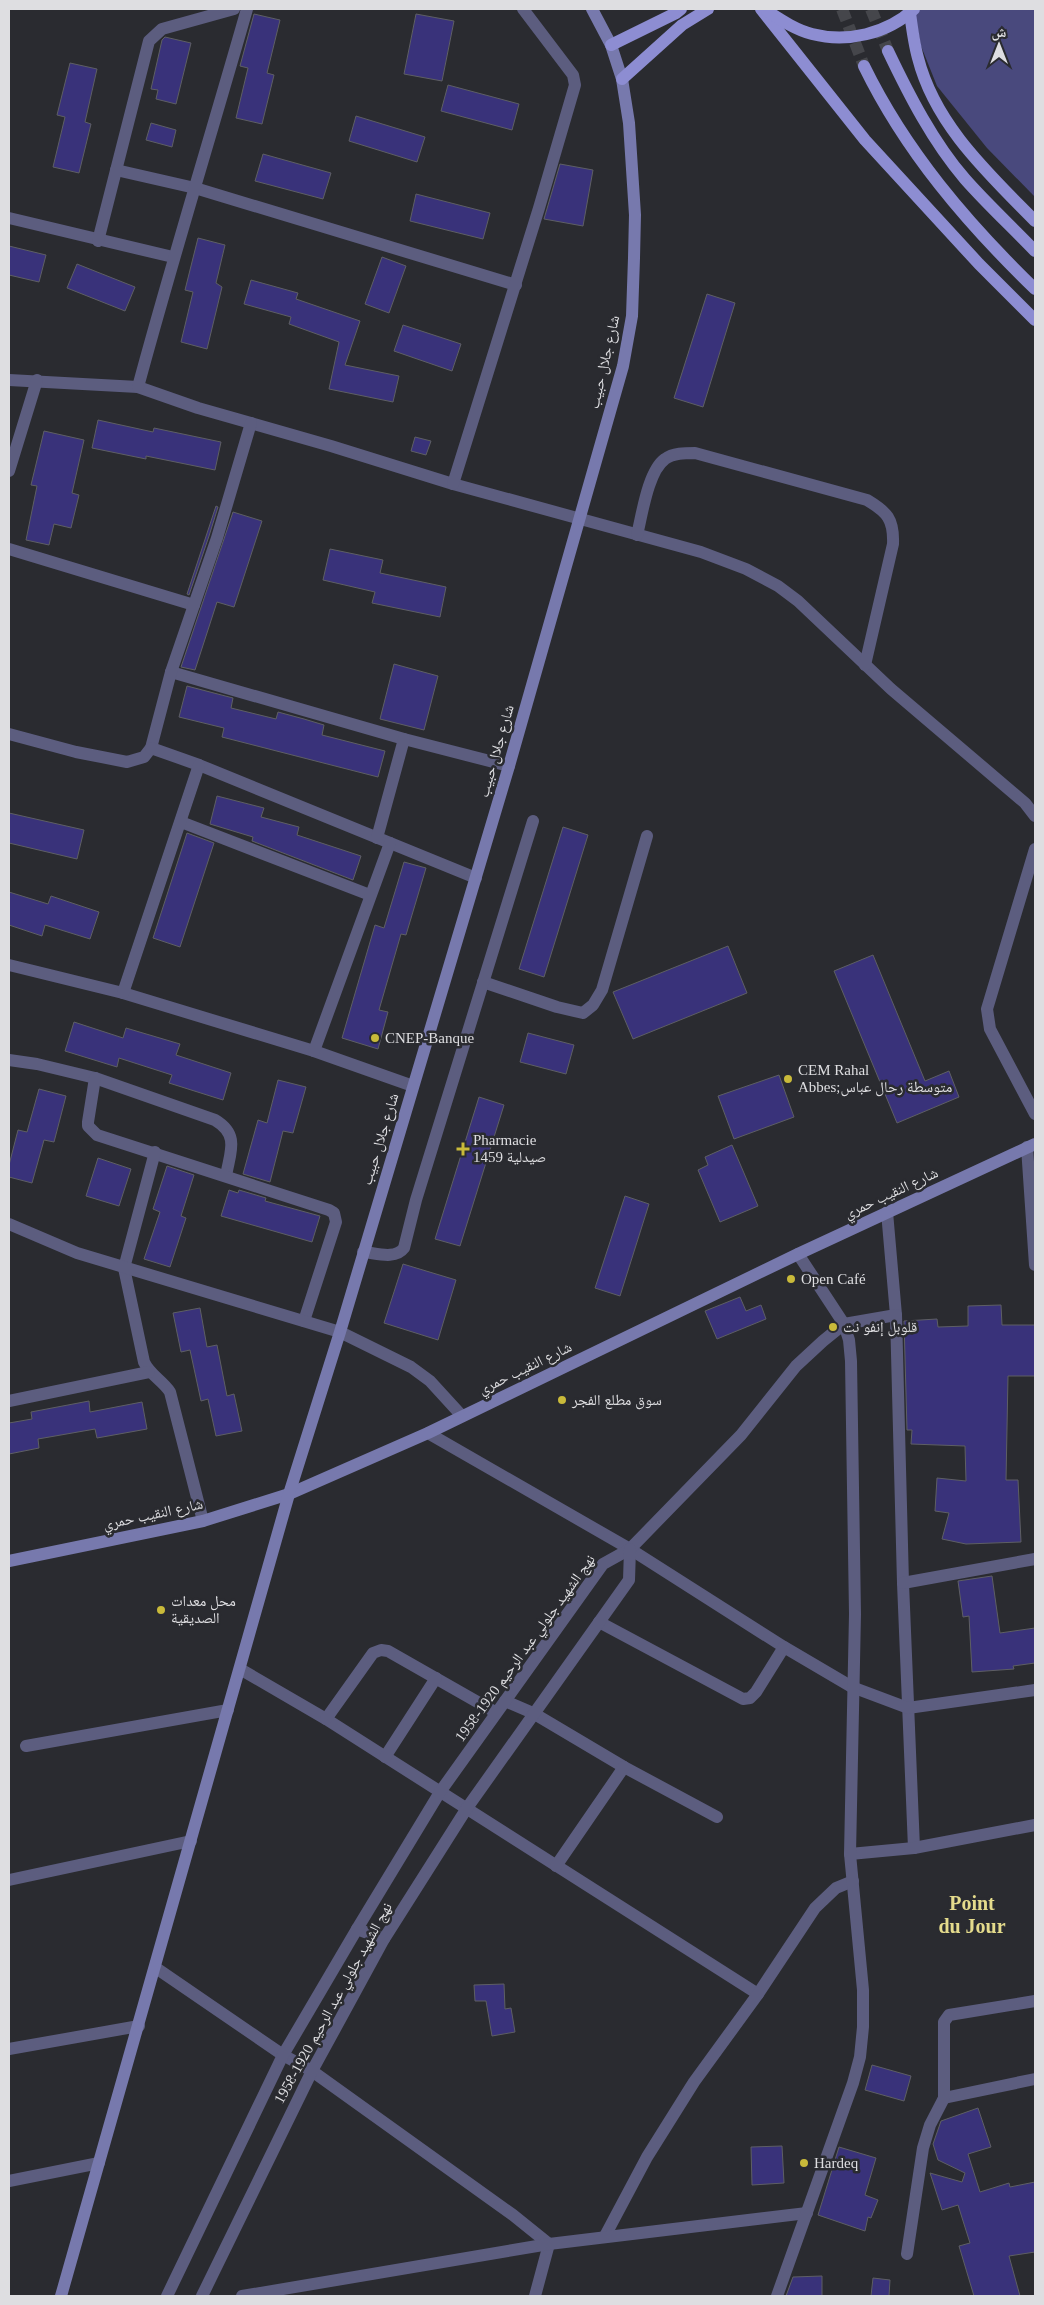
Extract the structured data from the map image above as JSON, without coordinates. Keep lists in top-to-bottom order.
{
  "streets": {
    "street": ["شارع جلال حبيب", "شارع النقيب حمري", "نهج الشهيد جلولي عبد الرحيم 1920-1958"]
  },
  "crossings": [
    ["شارع جلال حبيب", "شارع النقيب حمري"]
  ],
  "districts": ["Point du Jour"],
  "places": {
    "other": [
      "CNEP-Banque",
      "CEM Rahal Abbes;متوسطة رحال عباس",
      "Open Café",
      "قلوبل إنفو نت",
      "سوق مطلع الفجر",
      "محل معدات الصديقية",
      "Hardeq"
    ],
    "health": ["Pharmacie 1459 صيدلية"]
  },
  "north": "top"
}
